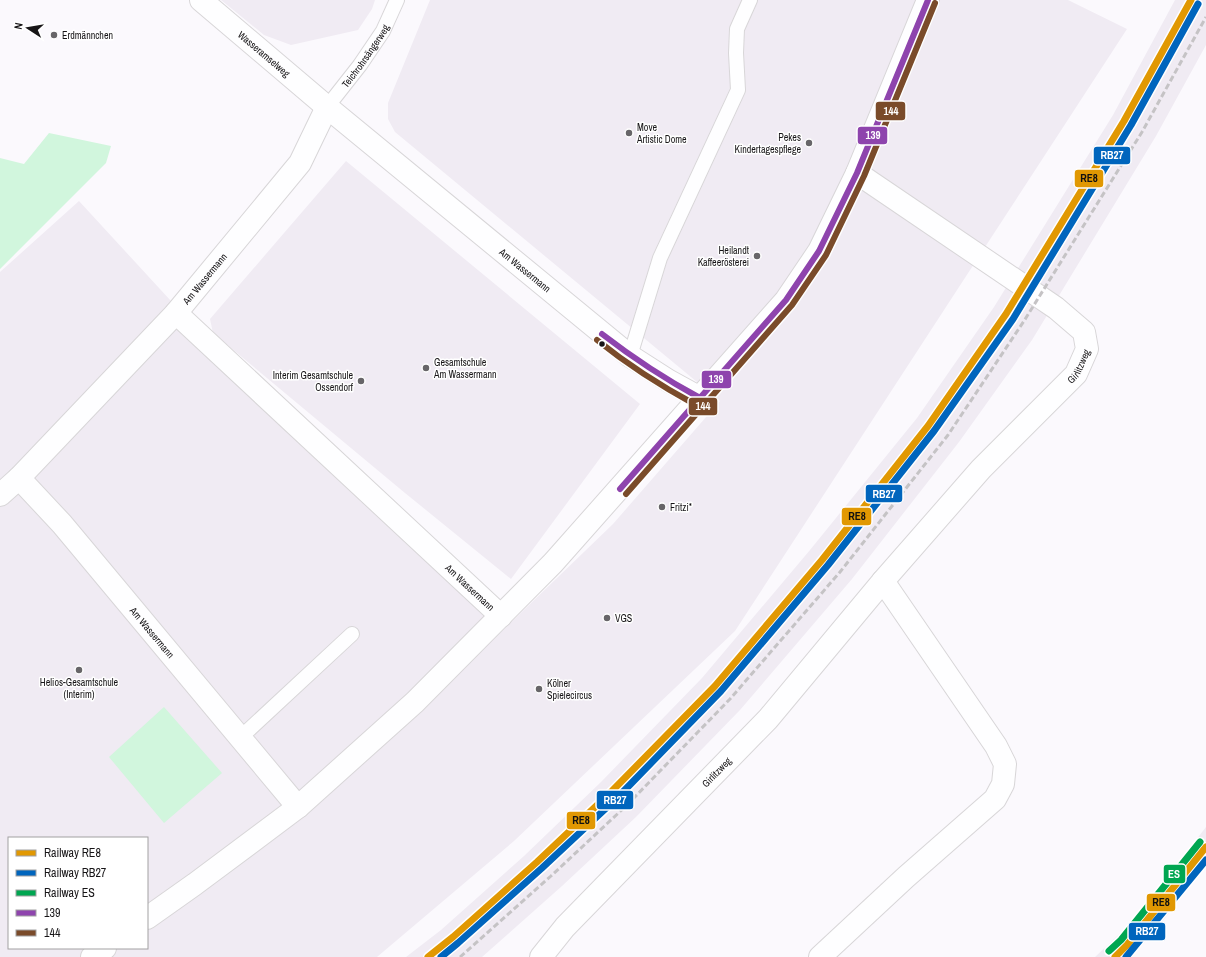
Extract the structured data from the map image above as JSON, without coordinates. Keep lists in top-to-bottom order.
{
  "streets": {
    "street": ["Wasseramselweg", "Am Wassermann", "Girlitzweg"],
    "lane": ["Teichrohrsängerweg"]
  },
  "crossings": [
    ["Wasseramselweg", "Teichrohrsängerweg"],
    ["Wasseramselweg", "Am Wassermann"],
    ["Teichrohrsängerweg", "Am Wassermann"]
  ],
  "places": [
    "Erdmännchen",
    "Move Artistic Dome",
    "Pekes Kindertagespflege",
    "Heilandt Kaffeerösterei",
    "Gesamtschule Am Wassermann",
    "Interim Gesamtschule Ossendorf",
    "Fritzi*",
    "VGS",
    "Helios-Gesamtschule (Interim)",
    "Kölner Spielecircus"
  ],
  "lines": [
    "rail line RE8",
    "transit line 139",
    "transit line 144",
    "rail line RB27",
    "rail line ES"
  ],
  "legend": [
    "Railway RE8",
    "Railway RB27",
    "Railway ES",
    "139",
    "144"
  ],
  "north": "left"
}
